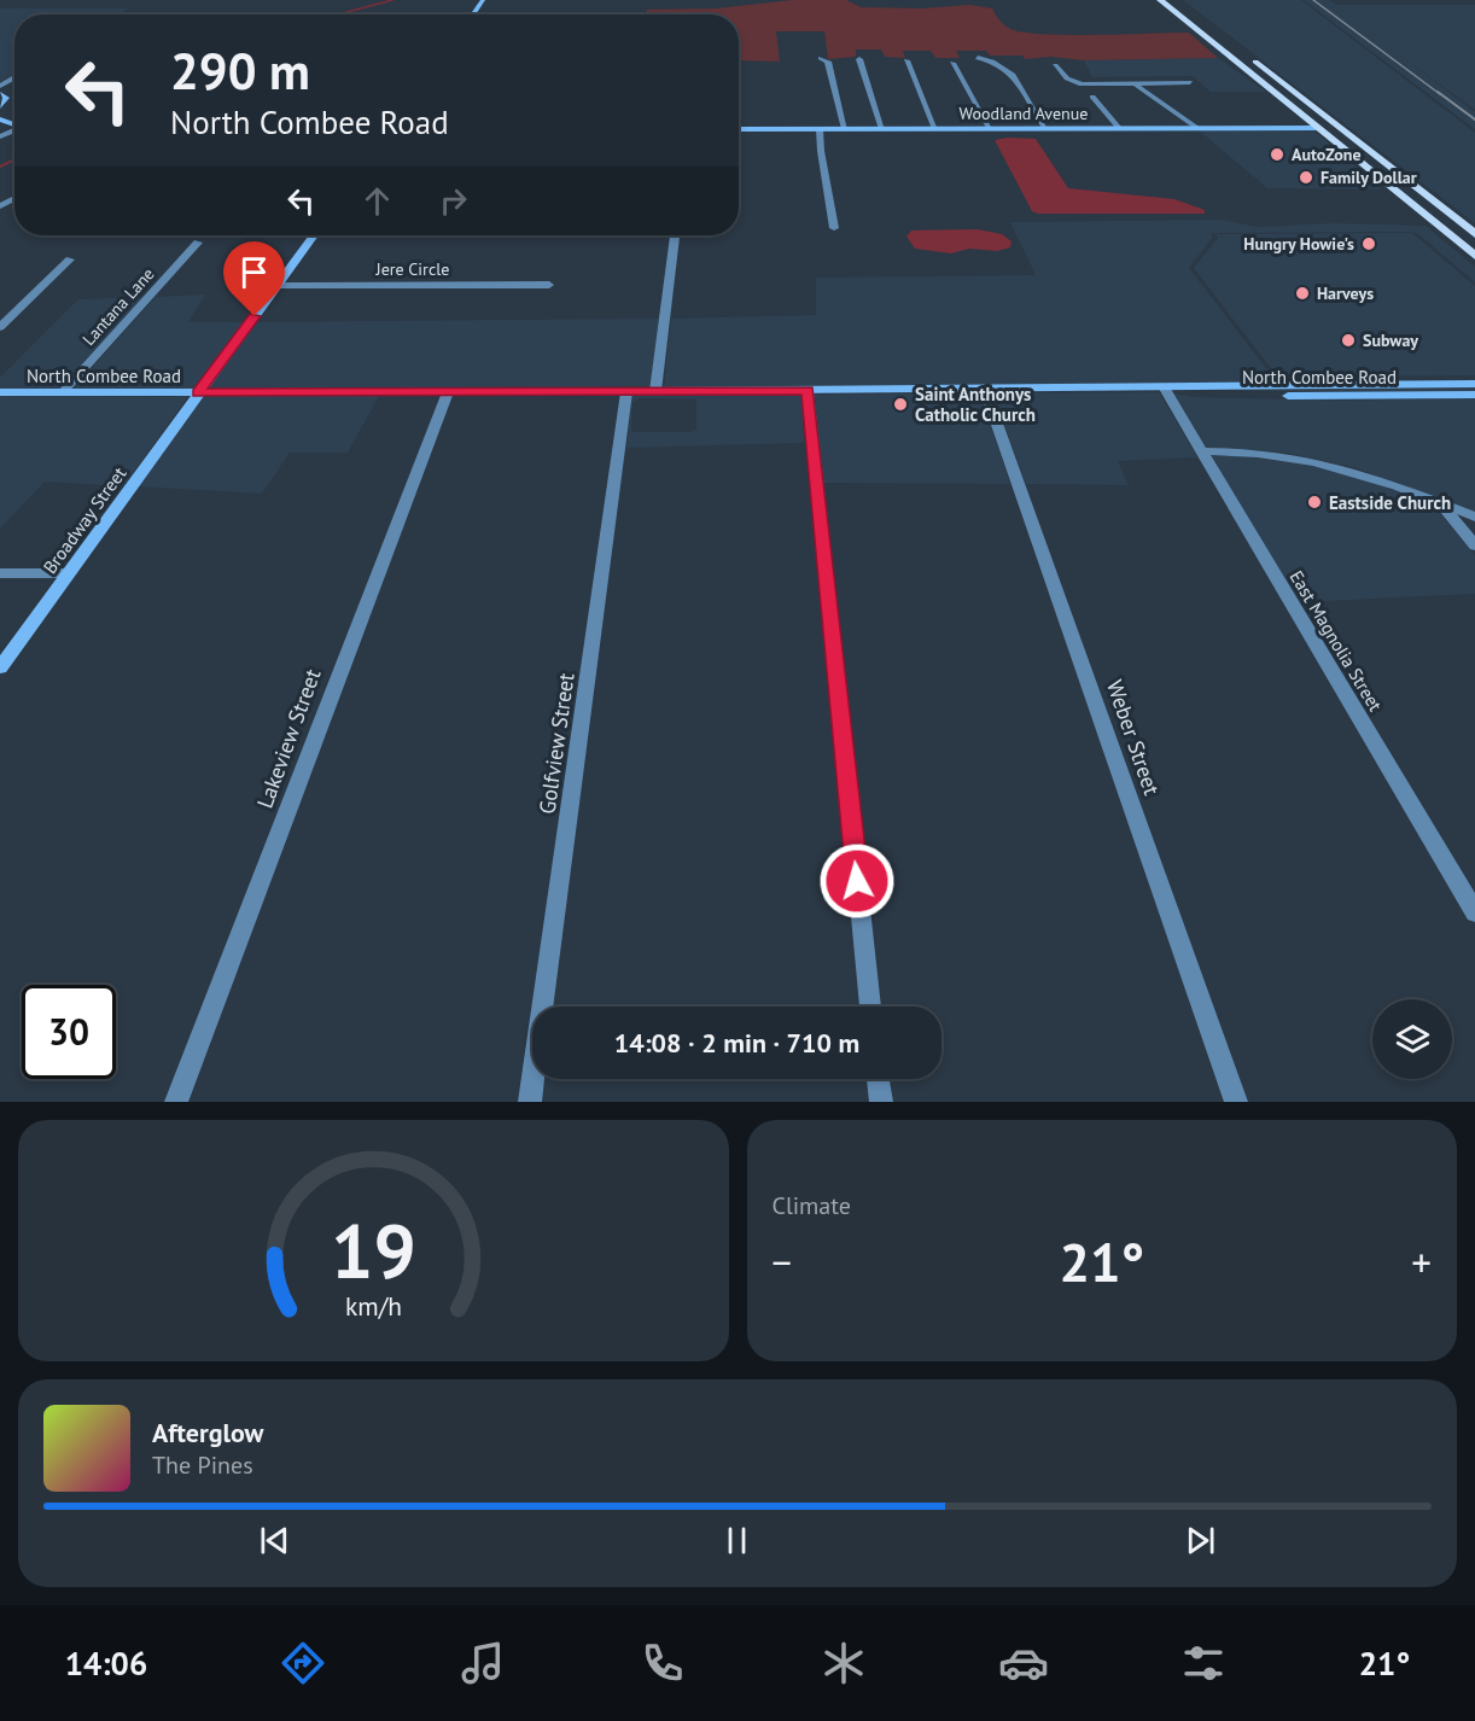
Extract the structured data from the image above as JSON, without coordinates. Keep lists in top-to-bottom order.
{
  "streets": {
    "street": [
      "Woodland Avenue",
      "Jere Circle",
      "Lantana Lane",
      "North Combee Road",
      "Broadway Street",
      "East Magnolia Street",
      "Weber Street",
      "Lakeview Street",
      "Golfview Street"
    ]
  },
  "crossings": [
    ["Jere Circle", "Broadway Street"],
    ["Lantana Lane", "North Combee Road"],
    ["North Combee Road", "Broadway Street"],
    ["North Combee Road", "East Magnolia Street"],
    ["North Combee Road", "Weber Street"],
    ["North Combee Road", "Lakeview Street"],
    ["North Combee Road", "Golfview Street"]
  ],
  "places": [
    "AutoZone",
    "Family Dollar",
    "Hungry Howie's",
    "Harveys",
    "Subway",
    "Saint Anthonys Catholic Church",
    "Eastside Church"
  ],
  "page": {
    "turn": ["290 m", "North Combee Road"],
    "limit": "30",
    "trip": "14:08 · 2 min · 710 m",
    "tile": "Climate",
    "heat": ["−", "21°", "+"],
    "song": ["Afterglow", "The Pines"],
    "tabs": ["14:06", "21°"],
    "gauge": ["19", "km/h"]
  }
}
